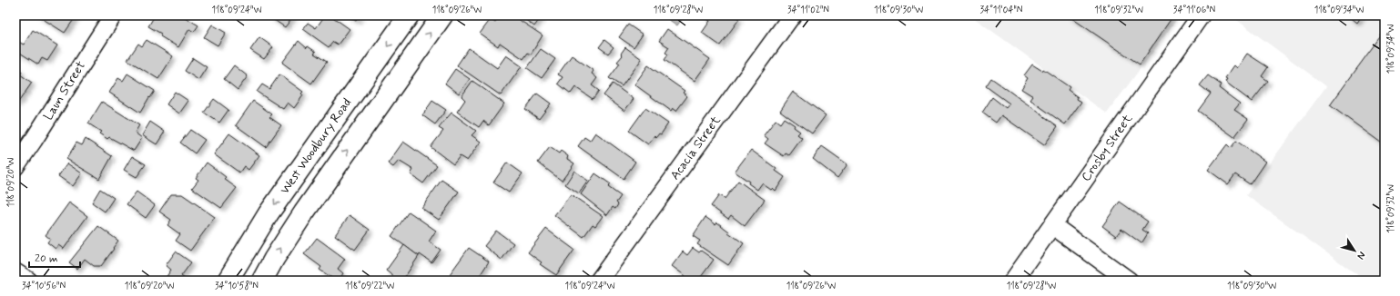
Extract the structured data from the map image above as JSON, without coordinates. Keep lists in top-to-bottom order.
{
  "streets": {
    "main road": ["West Woodbury Road"],
    "street": ["Laun Street", "Acacia Street", "Crosby Street"]
  },
  "scale_bar": "20 m",
  "north": "bottom right",
  "coordinates": [
    "118°09'24\"W",
    "118°09'26\"W",
    "118°09'28\"W",
    "34°11'02\"N",
    "118°09'30\"W",
    "34°11'04\"N",
    "118°09'32\"W",
    "34°11'06\"N",
    "118°09'34\"W",
    "118°09'20\"W",
    "34°10'56\"N",
    "34°10'58\"N",
    "118°09'22\"W"
  ]
}
